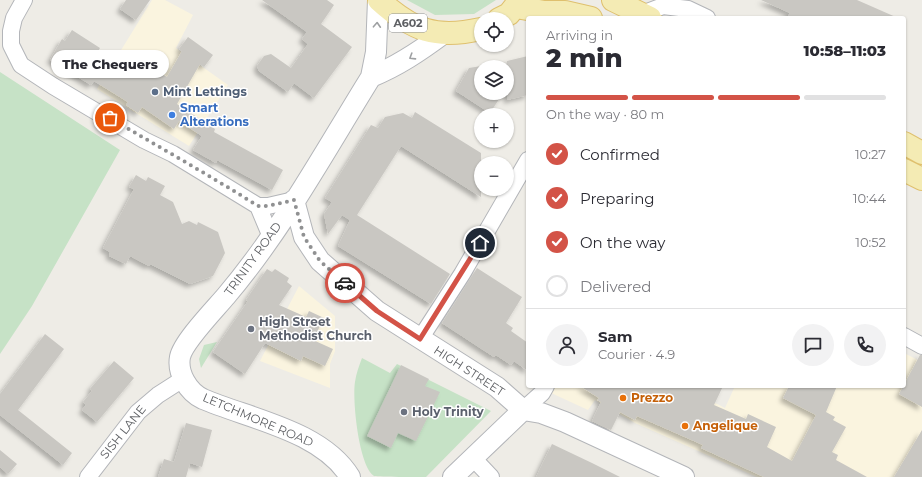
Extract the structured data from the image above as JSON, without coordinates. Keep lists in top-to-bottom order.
{
  "streets": {
    "main road": ["A602"],
    "street": [
      "TRINITY ROAD",
      "HIGH STREET",
      "LETCHMORE ROAD",
      "SISH LANE"
    ]
  },
  "crossings": [
    ["A602", "TRINITY ROAD"],
    ["TRINITY ROAD", "HIGH STREET"],
    ["TRINITY ROAD", "LETCHMORE ROAD"],
    ["TRINITY ROAD", "SISH LANE"],
    ["LETCHMORE ROAD", "SISH LANE"]
  ],
  "places": [
    "Mint Lettings",
    "Smart Alterations",
    "The Chequers",
    "High Street Methodist Church",
    "Prezzo",
    "Holy Trinity",
    "Angelique"
  ],
  "page": {
    "map_buttons": ["+", "−"],
    "heading": ["2 min", "Arriving in", "10:58–11:03"],
    "panel": ["Sam", "Courier · 4.9"],
    "bubble": "The Chequers",
    "bar": "On the way · 80 m",
    "list": [
      ["Confirmed", "10:27"],
      ["Preparing", "10:44"],
      ["On the way", "10:52"],
      "Delivered"
    ]
  }
}
